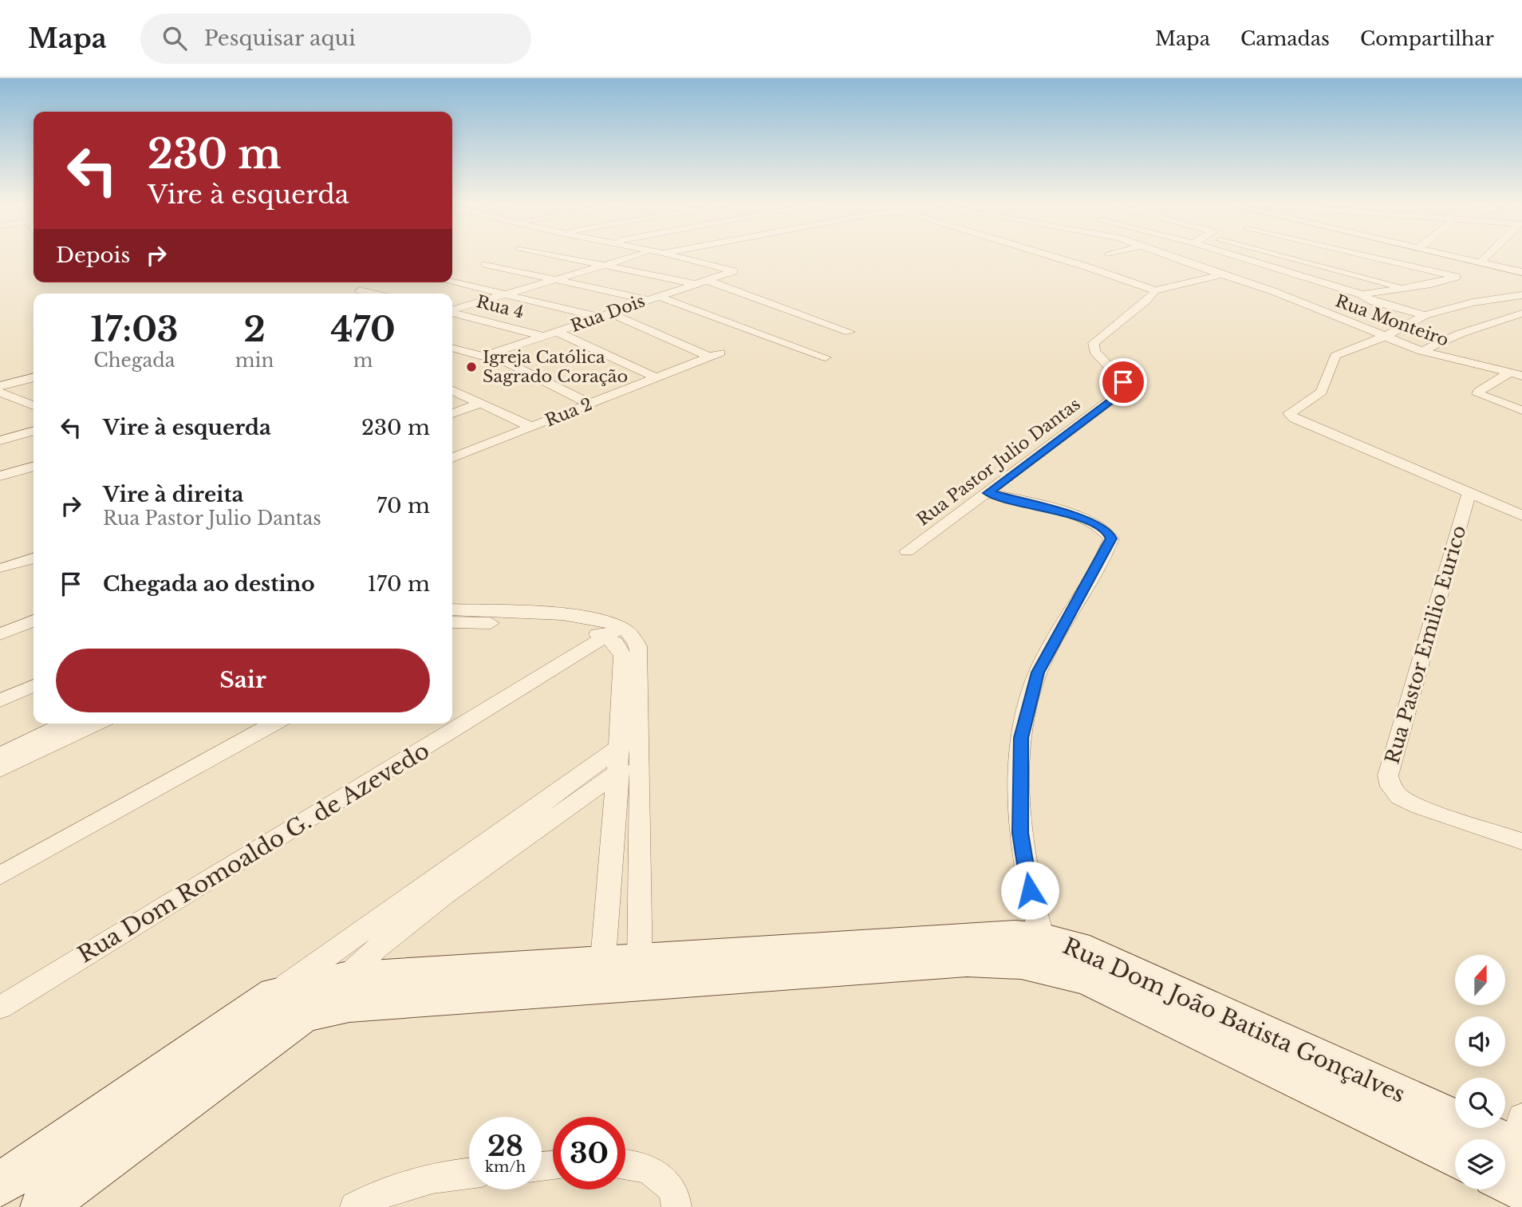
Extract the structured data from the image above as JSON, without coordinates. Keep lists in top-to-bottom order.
{
  "streets": {
    "street": [
      "Rua 4",
      "Rua Dois",
      "Rua Monteiro",
      "Rua 2",
      "Rua Pastor Julio Dantas",
      "Rua Pastor Emilio Eurico",
      "Rua Dom Romoaldo G. de Azevedo",
      "Rua Dom João Batista Gonçalves"
    ]
  },
  "crossings": [
    ["Rua 4", "Rua Dois"]
  ],
  "places": ["Igreja Católica Sagrado Coração"],
  "north": "top",
  "page": {
    "header": "Mapa",
    "search": "Pesquisar aqui",
    "nav": ["Mapa", "Camadas", "Compartilhar"],
    "turn": ["230 m", "Vire à esquerda"],
    "then": "Depois",
    "eta": [
      "17:03",
      "Chegada",
      "2",
      "min",
      "470",
      "m"
    ],
    "list": [
      {
        "name": "Vire à esquerda",
        "value": "230 m"
      },
      {
        "name": "Vire à direita",
        "note": "Rua Pastor Julio Dantas",
        "value": "70 m"
      },
      {
        "name": "Chegada ao destino",
        "value": "170 m"
      }
    ],
    "buttons": "Sair",
    "speed": "28 km/h",
    "limit": "30"
  }
}
